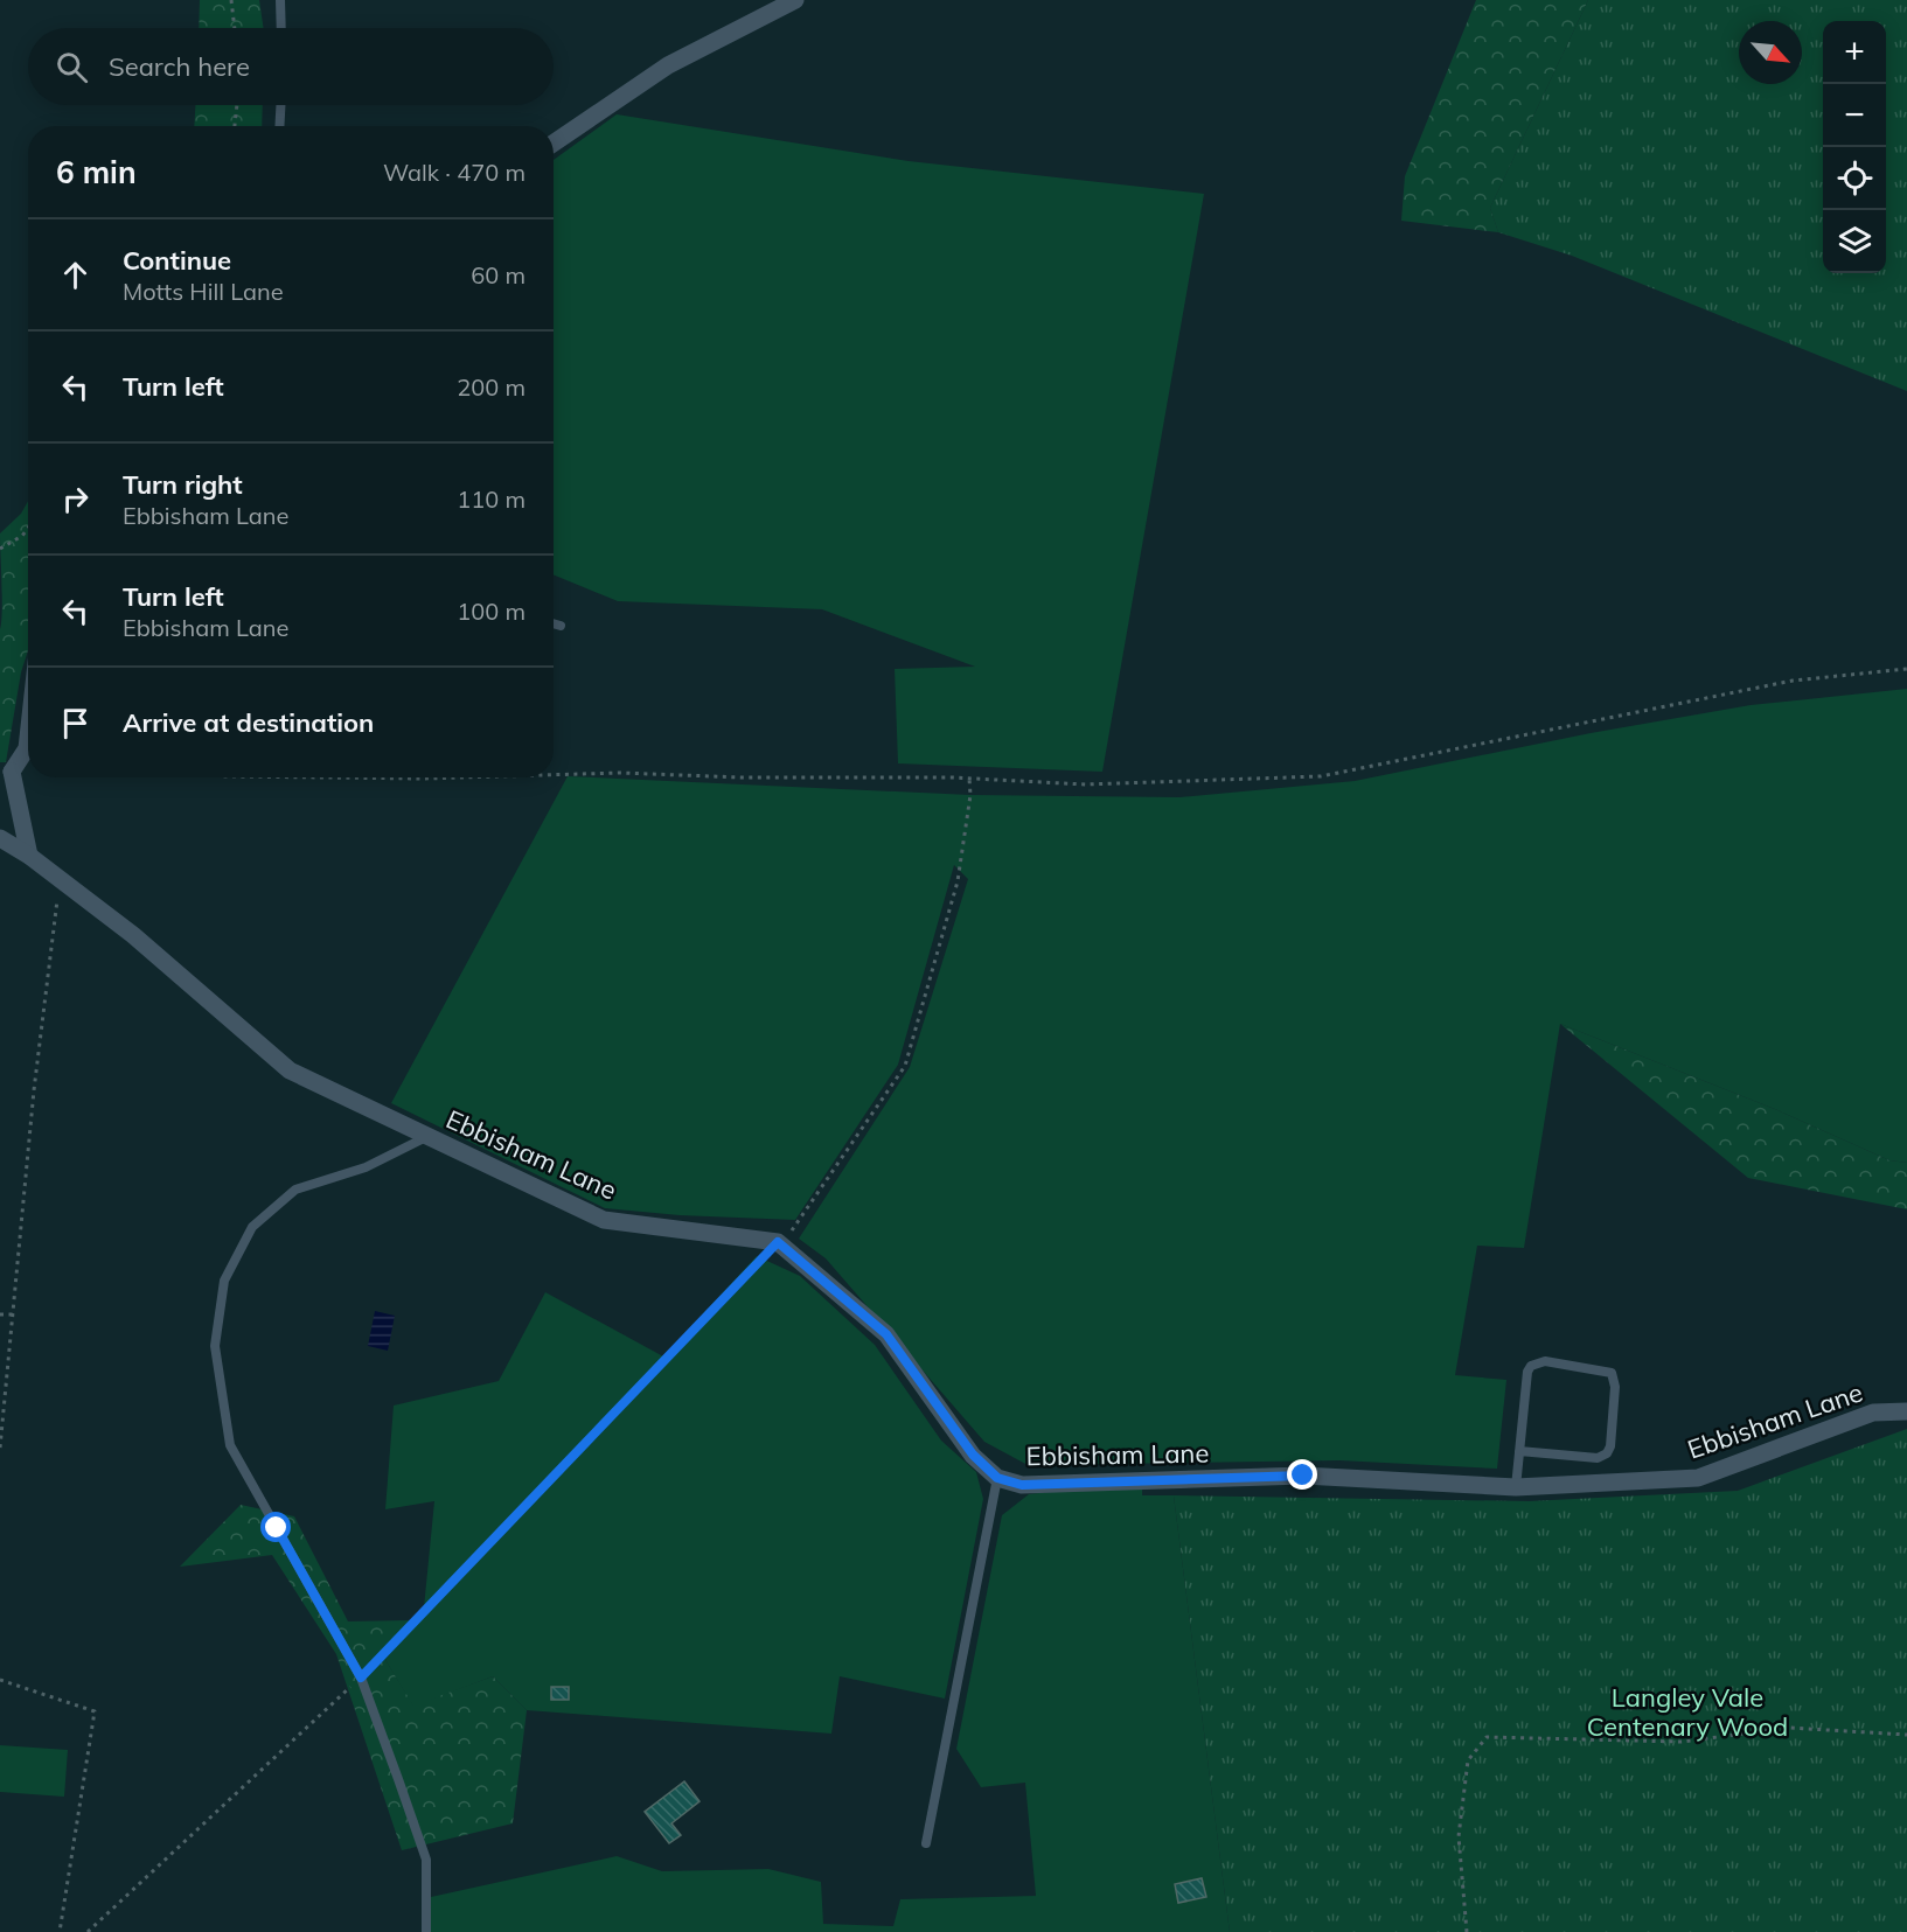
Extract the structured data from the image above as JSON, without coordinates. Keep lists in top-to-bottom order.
{
  "streets": {
    "street": ["Ebbisham Lane"]
  },
  "parks": ["Langley Vale Centenary Wood"],
  "north": "bottom right",
  "page": {
    "map_buttons": ["+", "−"],
    "search": "Search here",
    "heading": ["6 min", "Walk · 470 m"],
    "list": [
      ["Continue", "Motts Hill Lane", "60 m"],
      ["Turn left", "200 m"],
      ["Turn right", "Ebbisham Lane", "110 m"],
      ["Turn left", "Ebbisham Lane", "100 m"],
      "Arrive at destination"
    ]
  }
}
